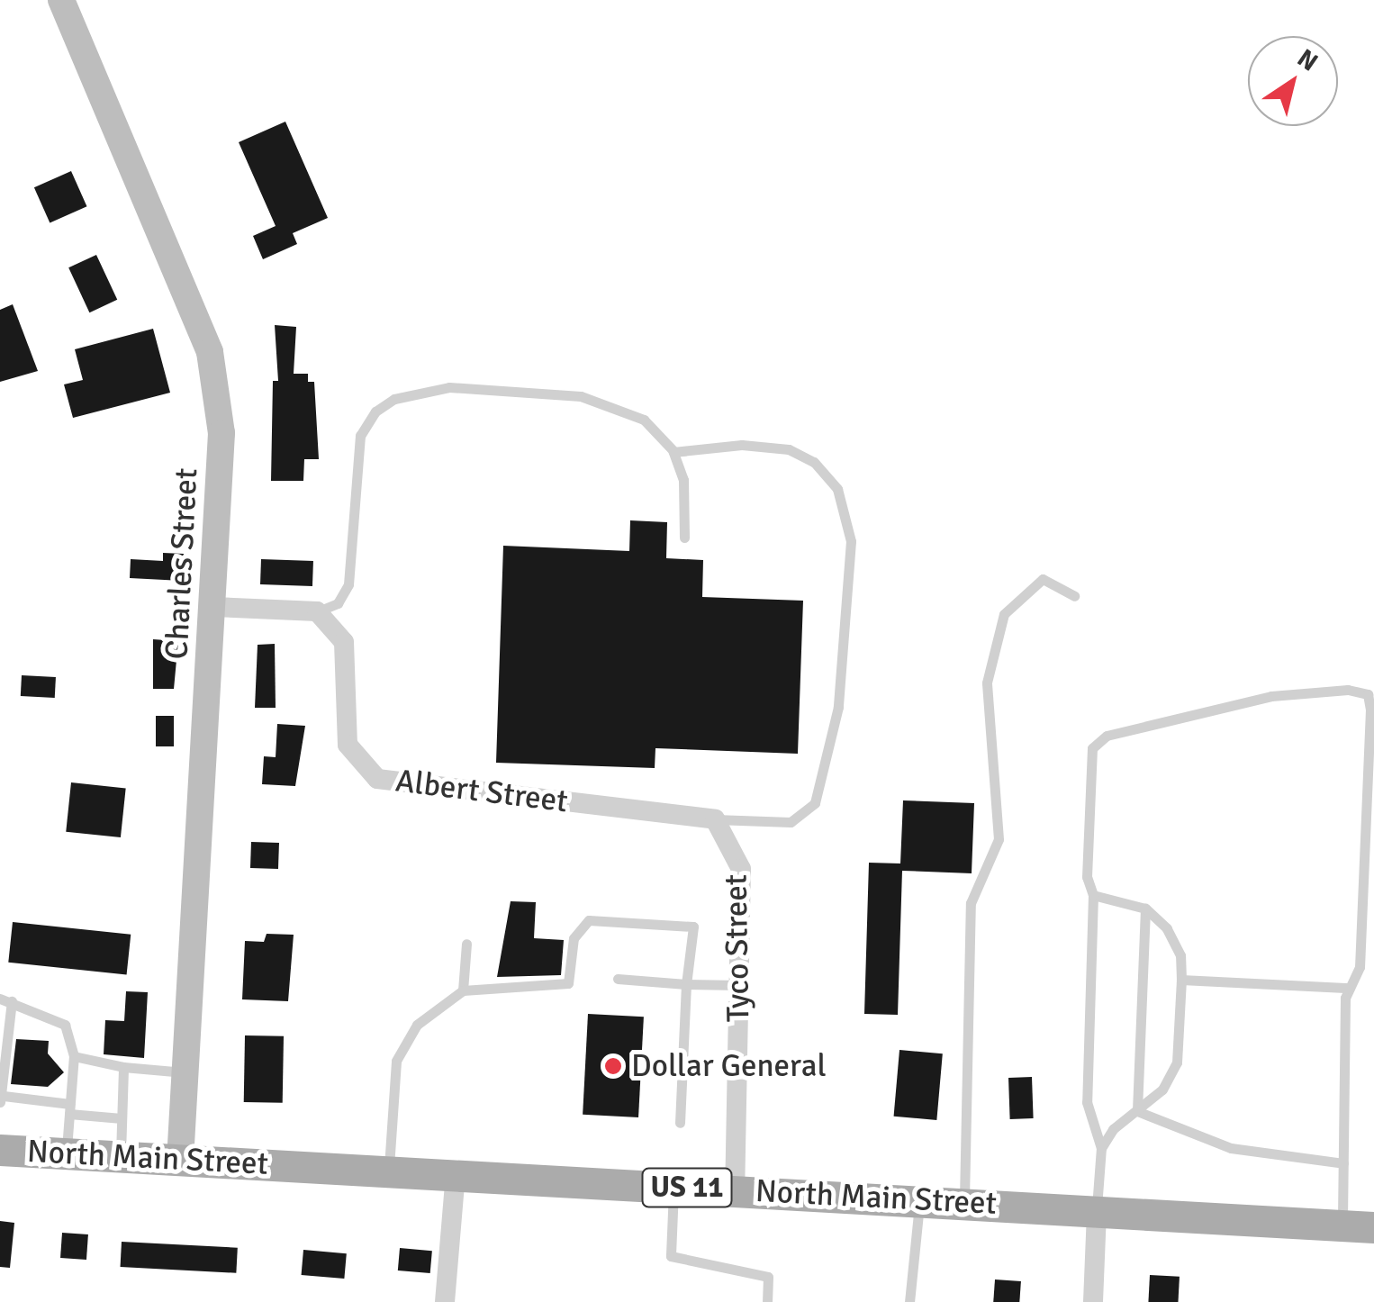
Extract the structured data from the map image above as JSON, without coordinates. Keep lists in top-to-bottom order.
{
  "streets": {
    "main road": ["North Main Street", "US 11"],
    "street": ["Charles Street", "Albert Street", "Tyco Street"]
  },
  "crossings": [
    ["Charles Street", "North Main Street"],
    ["Albert Street", "Tyco Street"],
    ["Tyco Street", "North Main Street"]
  ],
  "places": ["Dollar General"],
  "north": "top right"
}
